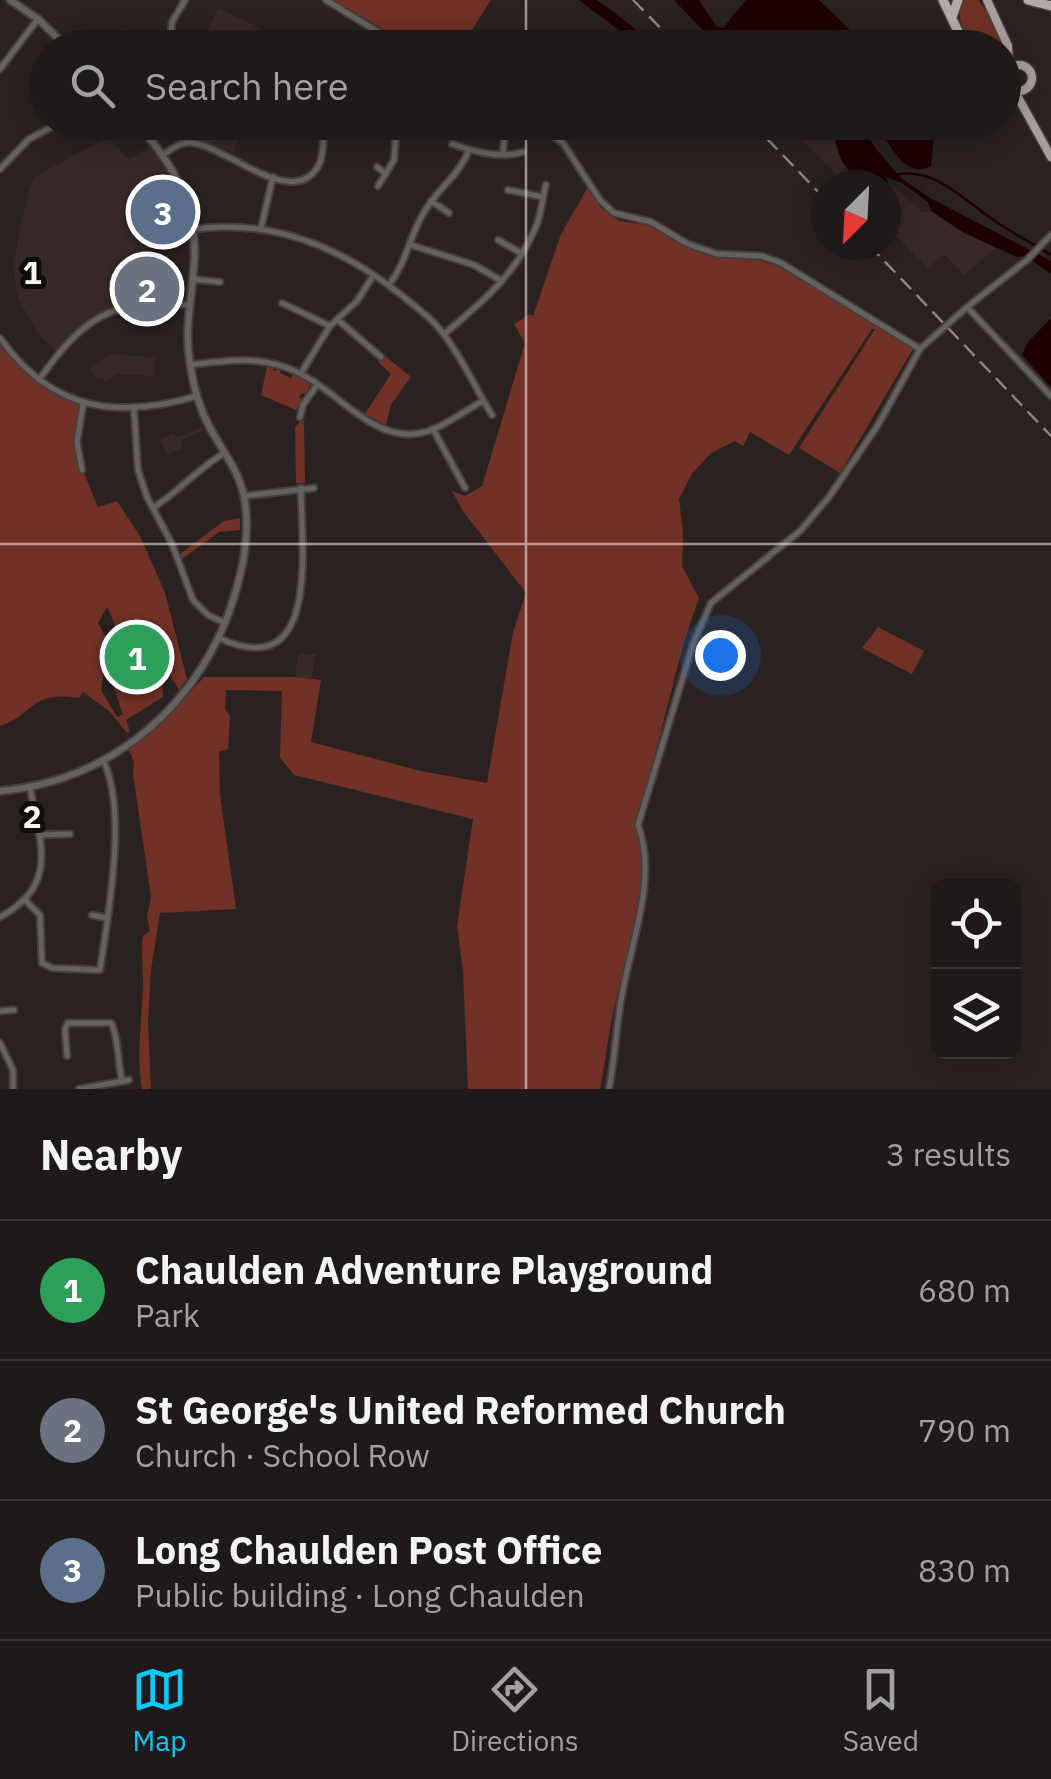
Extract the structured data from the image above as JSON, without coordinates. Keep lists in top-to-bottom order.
{
  "north": "bottom left",
  "page": {
    "search": "Search here",
    "pins": ["3", "2", "1"],
    "heading": ["Nearby", "3 results"],
    "list": [
      {
        "mark": "1",
        "name": "Chaulden Adventure Playground",
        "note": "Park",
        "value": "680 m"
      },
      {
        "mark": "2",
        "name": "St George's United Reformed Church",
        "note": "Church · School Row",
        "value": "790 m"
      },
      {
        "mark": "3",
        "name": "Long Chaulden Post Office",
        "note": "Public building · Long Chaulden",
        "value": "830 m"
      }
    ],
    "nav": ["Map", "Directions", "Saved"]
  },
  "grid": {
    "rows": ["1", "2"]
  }
}
